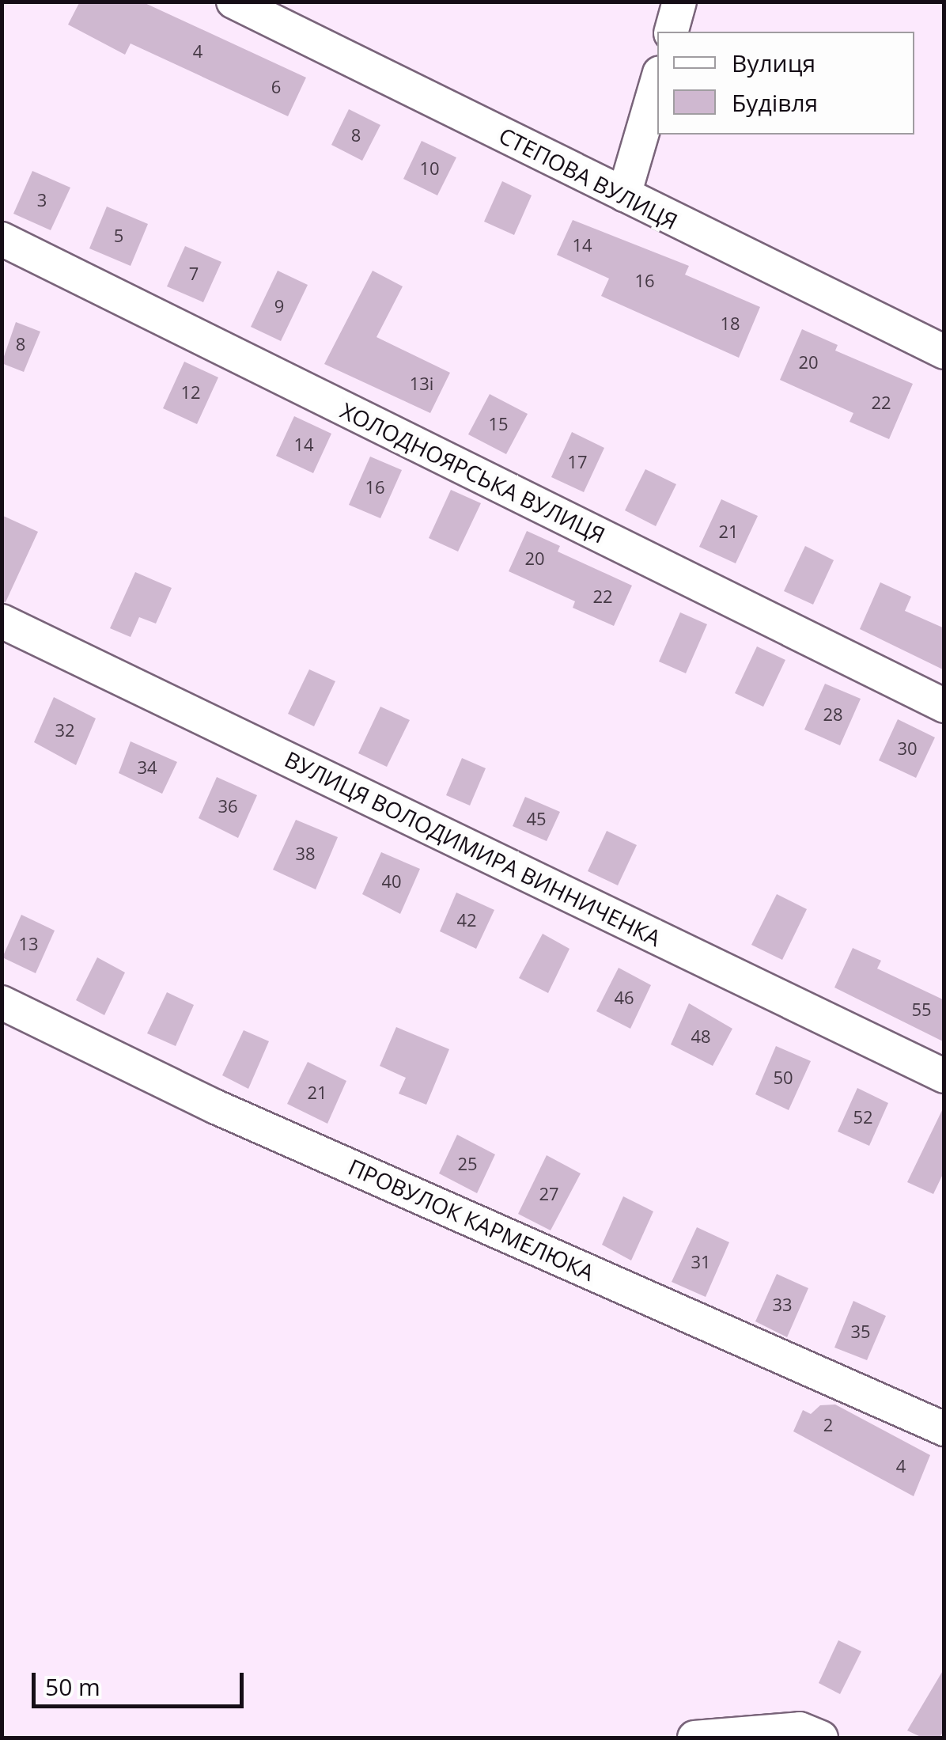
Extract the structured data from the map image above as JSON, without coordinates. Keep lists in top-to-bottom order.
{
  "streets": {
    "street": [
      "СТЕПОВА ВУЛИЦЯ",
      "ХОЛОДНОЯРСЬКА ВУЛИЦЯ",
      "ВУЛИЦЯ ВОЛОДИМИРА ВИННИЧЕНКА",
      "ПРОВУЛОК КАРМЕЛЮКА"
    ]
  },
  "house_numbers": [
    "4",
    "6",
    "8",
    "10",
    "3",
    "5",
    "14",
    "7",
    "16",
    "9",
    "18",
    "8",
    "20",
    "13і",
    "12",
    "22",
    "15",
    "14",
    "17",
    "16",
    "21",
    "20",
    "22",
    "28",
    "32",
    "30",
    "34",
    "36",
    "45",
    "38",
    "40",
    "42",
    "13",
    "46",
    "55",
    "48",
    "50",
    "21",
    "52",
    "25",
    "27",
    "31",
    "33",
    "35",
    "2",
    "4"
  ],
  "legend": ["Вулиця", "Будівля"],
  "scale_bar": "50 m"
}
